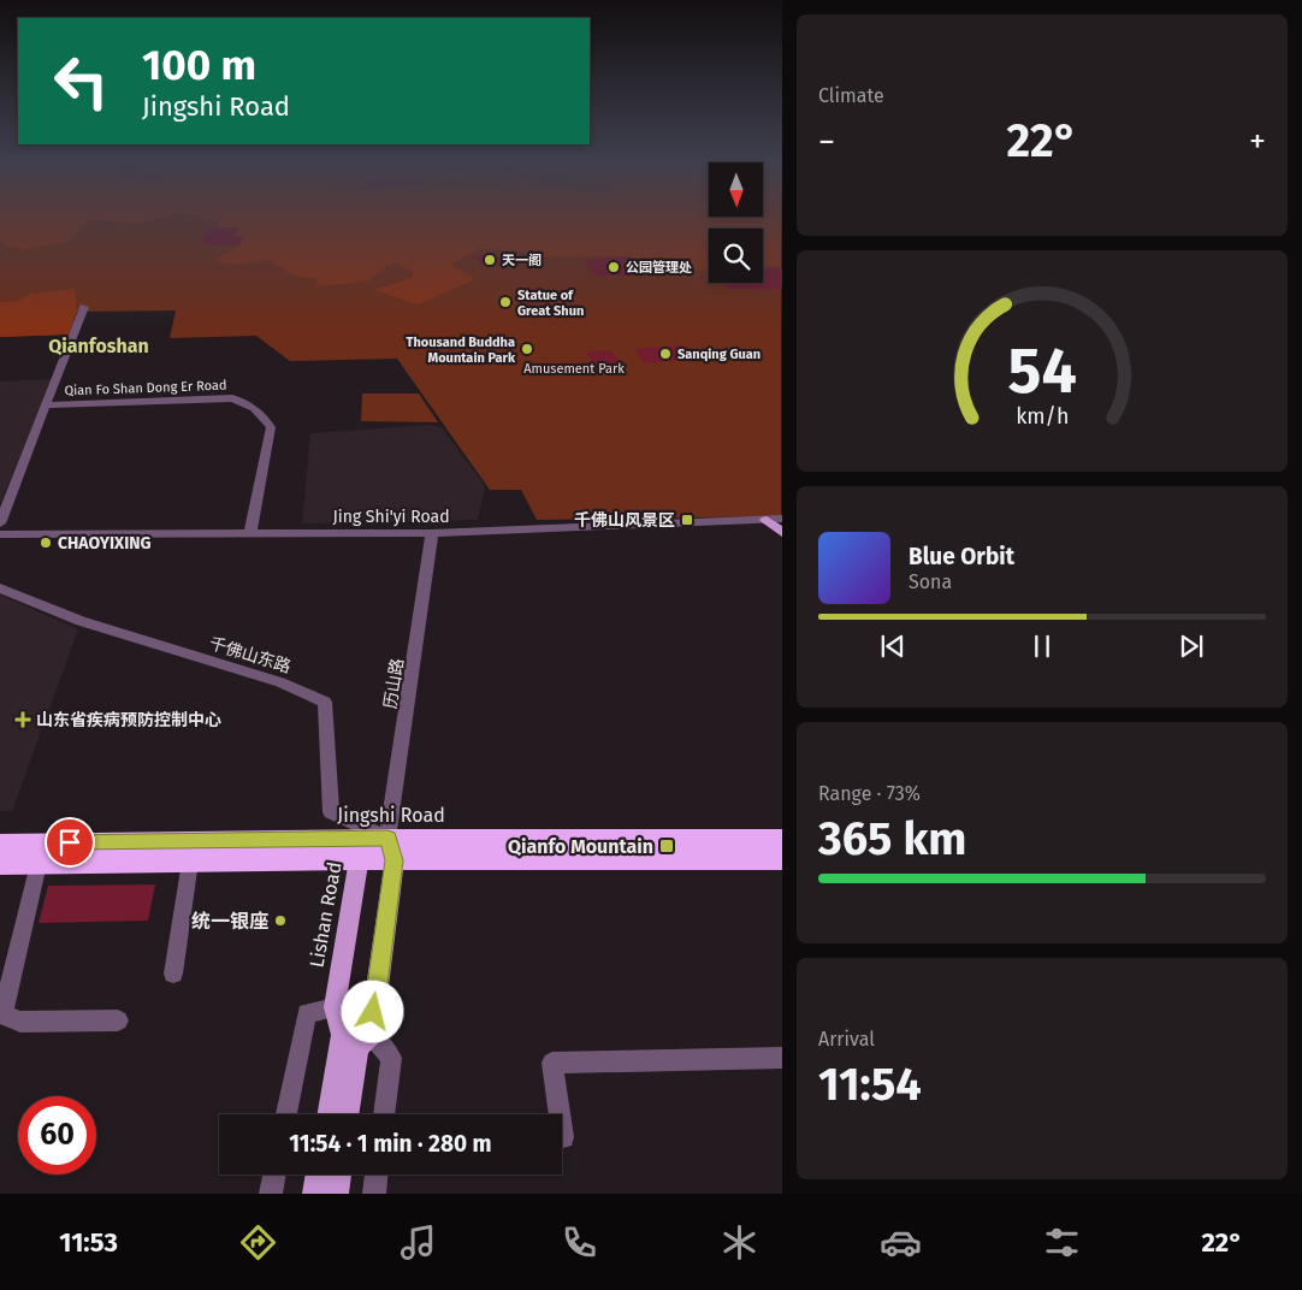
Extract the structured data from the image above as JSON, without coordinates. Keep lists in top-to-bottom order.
{
  "streets": {
    "highway": ["Jingshi Road"],
    "main road": ["Lishan Road"],
    "street": [
      "Qian Fo Shan Dong Er Road",
      "Jing Shi'yi Road",
      "千佛山东路",
      "历山路"
    ]
  },
  "crossings": [
    ["Qian Fo Shan Dong Er Road", "Jing Shi'yi Road"],
    ["Jing Shi'yi Road", "历山路"],
    ["千佛山东路", "历山路"],
    ["千佛山东路", "Jingshi Road"],
    ["历山路", "Jingshi Road"],
    ["Jingshi Road", "Lishan Road"]
  ],
  "districts": ["Qianfoshan"],
  "parks": ["Amusement Park"],
  "places": {
    "other": [
      "天一阁",
      "公园管理处",
      "Statue of Great Shun",
      "Thousand Buddha Mountain Park",
      "Sanqing Guan",
      "CHAOYIXING",
      "统一银座"
    ],
    "transit": ["千佛山风景区", "Qianfo Mountain"],
    "health": ["山东省疾病预防控制中心"]
  },
  "north": "bottom",
  "page": {
    "tile": [
      "Climate",
      ["Range · 73%", "365 km"],
      ["Arrival", "11:54"]
    ],
    "turn": ["100 m", "Jingshi Road"],
    "heat": ["−", "22°", "+"],
    "song": ["Blue Orbit", "Sona"],
    "limit": "60",
    "trip": "11:54 · 1 min · 280 m",
    "tabs": ["11:53", "22°"],
    "gauge": ["54", "km/h"]
  }
}
